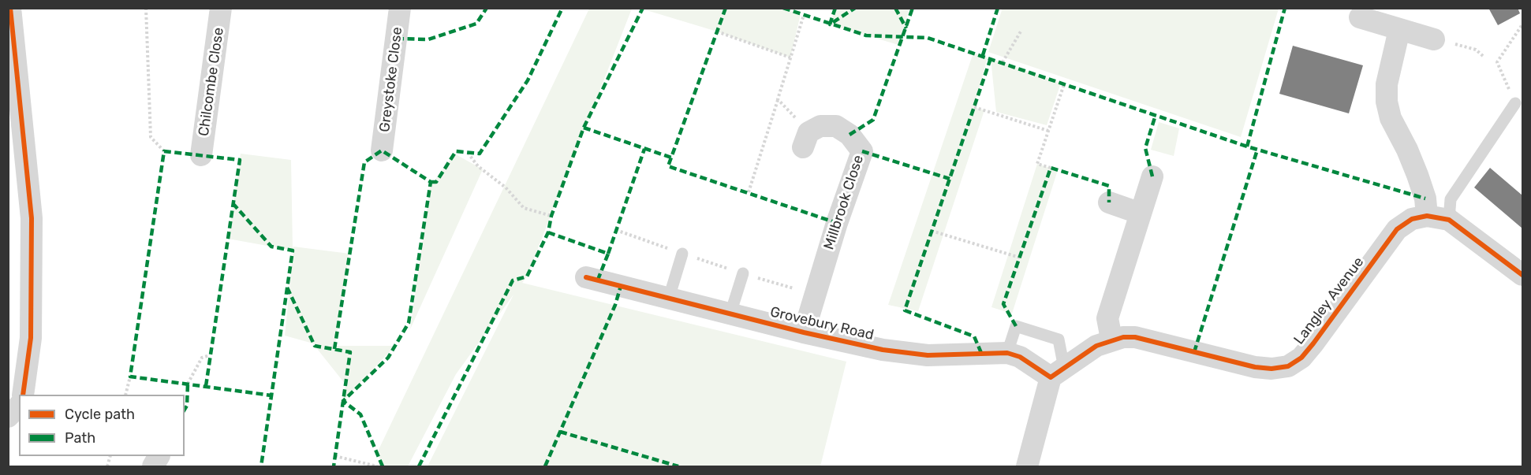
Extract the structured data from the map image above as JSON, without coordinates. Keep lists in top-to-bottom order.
{
  "streets": {
    "street": [
      "Greystoke Close",
      "Chilcombe Close",
      "Millbrook Close",
      "Langley Avenue",
      "Grovebury Road"
    ]
  },
  "crossings": [
    ["Millbrook Close", "Grovebury Road"],
    ["Langley Avenue", "Grovebury Road"]
  ],
  "legend": ["Cycle path", "Path"]
}
